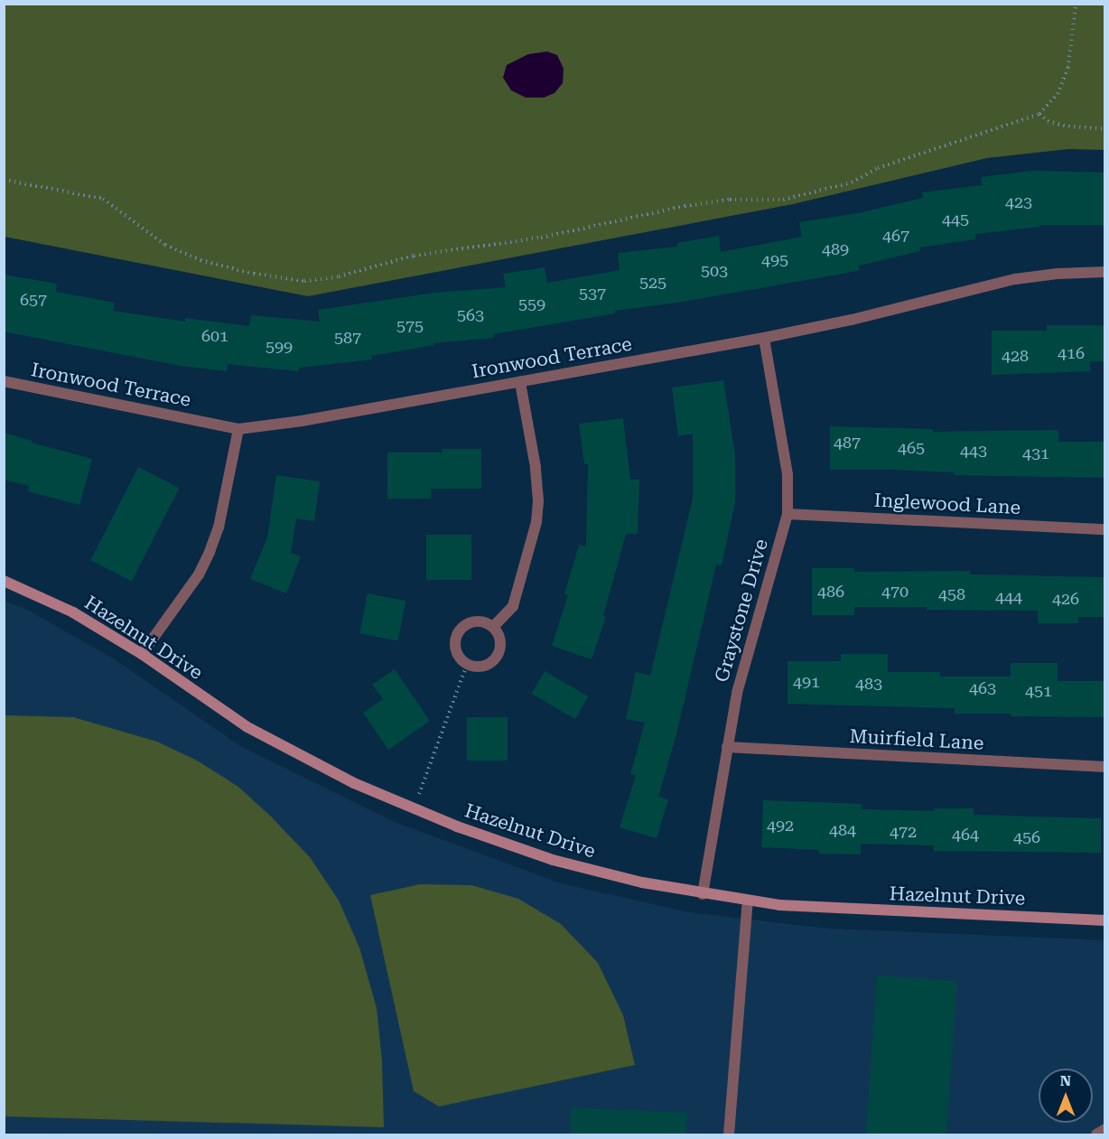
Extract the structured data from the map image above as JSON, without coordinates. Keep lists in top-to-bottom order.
{
  "streets": {
    "street": [
      "Ironwood Terrace",
      "Inglewood Lane",
      "Graystone Drive",
      "Hazelnut Drive",
      "Muirfield Lane"
    ]
  },
  "crossings": [
    ["Ironwood Terrace", "Graystone Drive"],
    ["Inglewood Lane", "Graystone Drive"],
    ["Graystone Drive", "Hazelnut Drive"],
    ["Graystone Drive", "Muirfield Lane"]
  ],
  "house_numbers": [
    "423",
    "445",
    "467",
    "489",
    "495",
    "503",
    "525",
    "537",
    "657",
    "559",
    "563",
    "575",
    "601",
    "587",
    "599",
    "416",
    "428",
    "487",
    "465",
    "443",
    "431",
    "486",
    "470",
    "458",
    "444",
    "426",
    "491",
    "483",
    "463",
    "451",
    "492",
    "484",
    "472",
    "464",
    "456"
  ],
  "north": "top"
}
